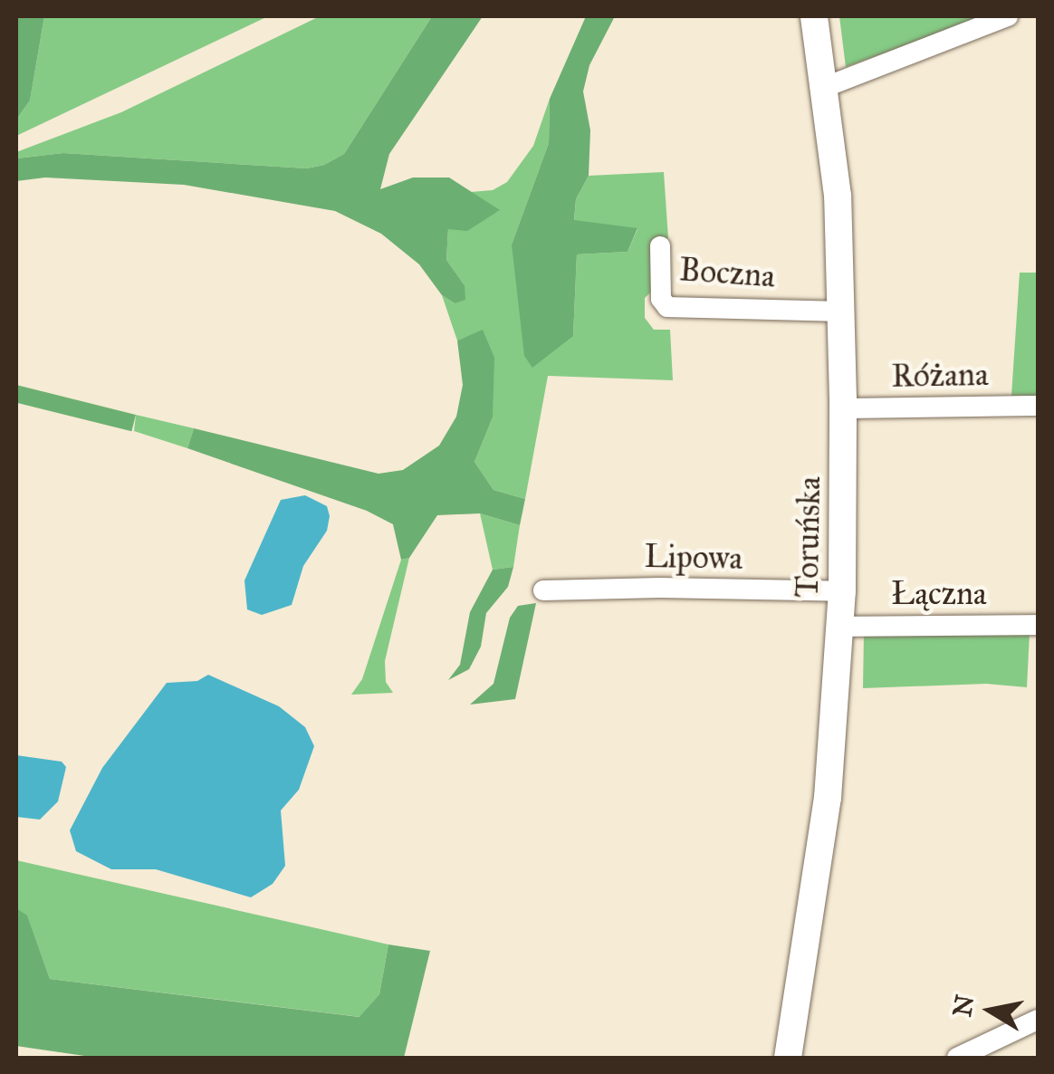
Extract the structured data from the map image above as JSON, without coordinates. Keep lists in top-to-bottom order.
{
  "streets": {
    "main road": ["Toruńska"],
    "street": [
      "Boczna",
      "Różana",
      "Lipowa",
      "Łączna"
    ]
  },
  "crossings": [
    ["Boczna", "Toruńska"],
    ["Różana", "Toruńska"],
    ["Toruńska", "Lipowa"],
    ["Toruńska", "Łączna"]
  ],
  "north": "left"
}
